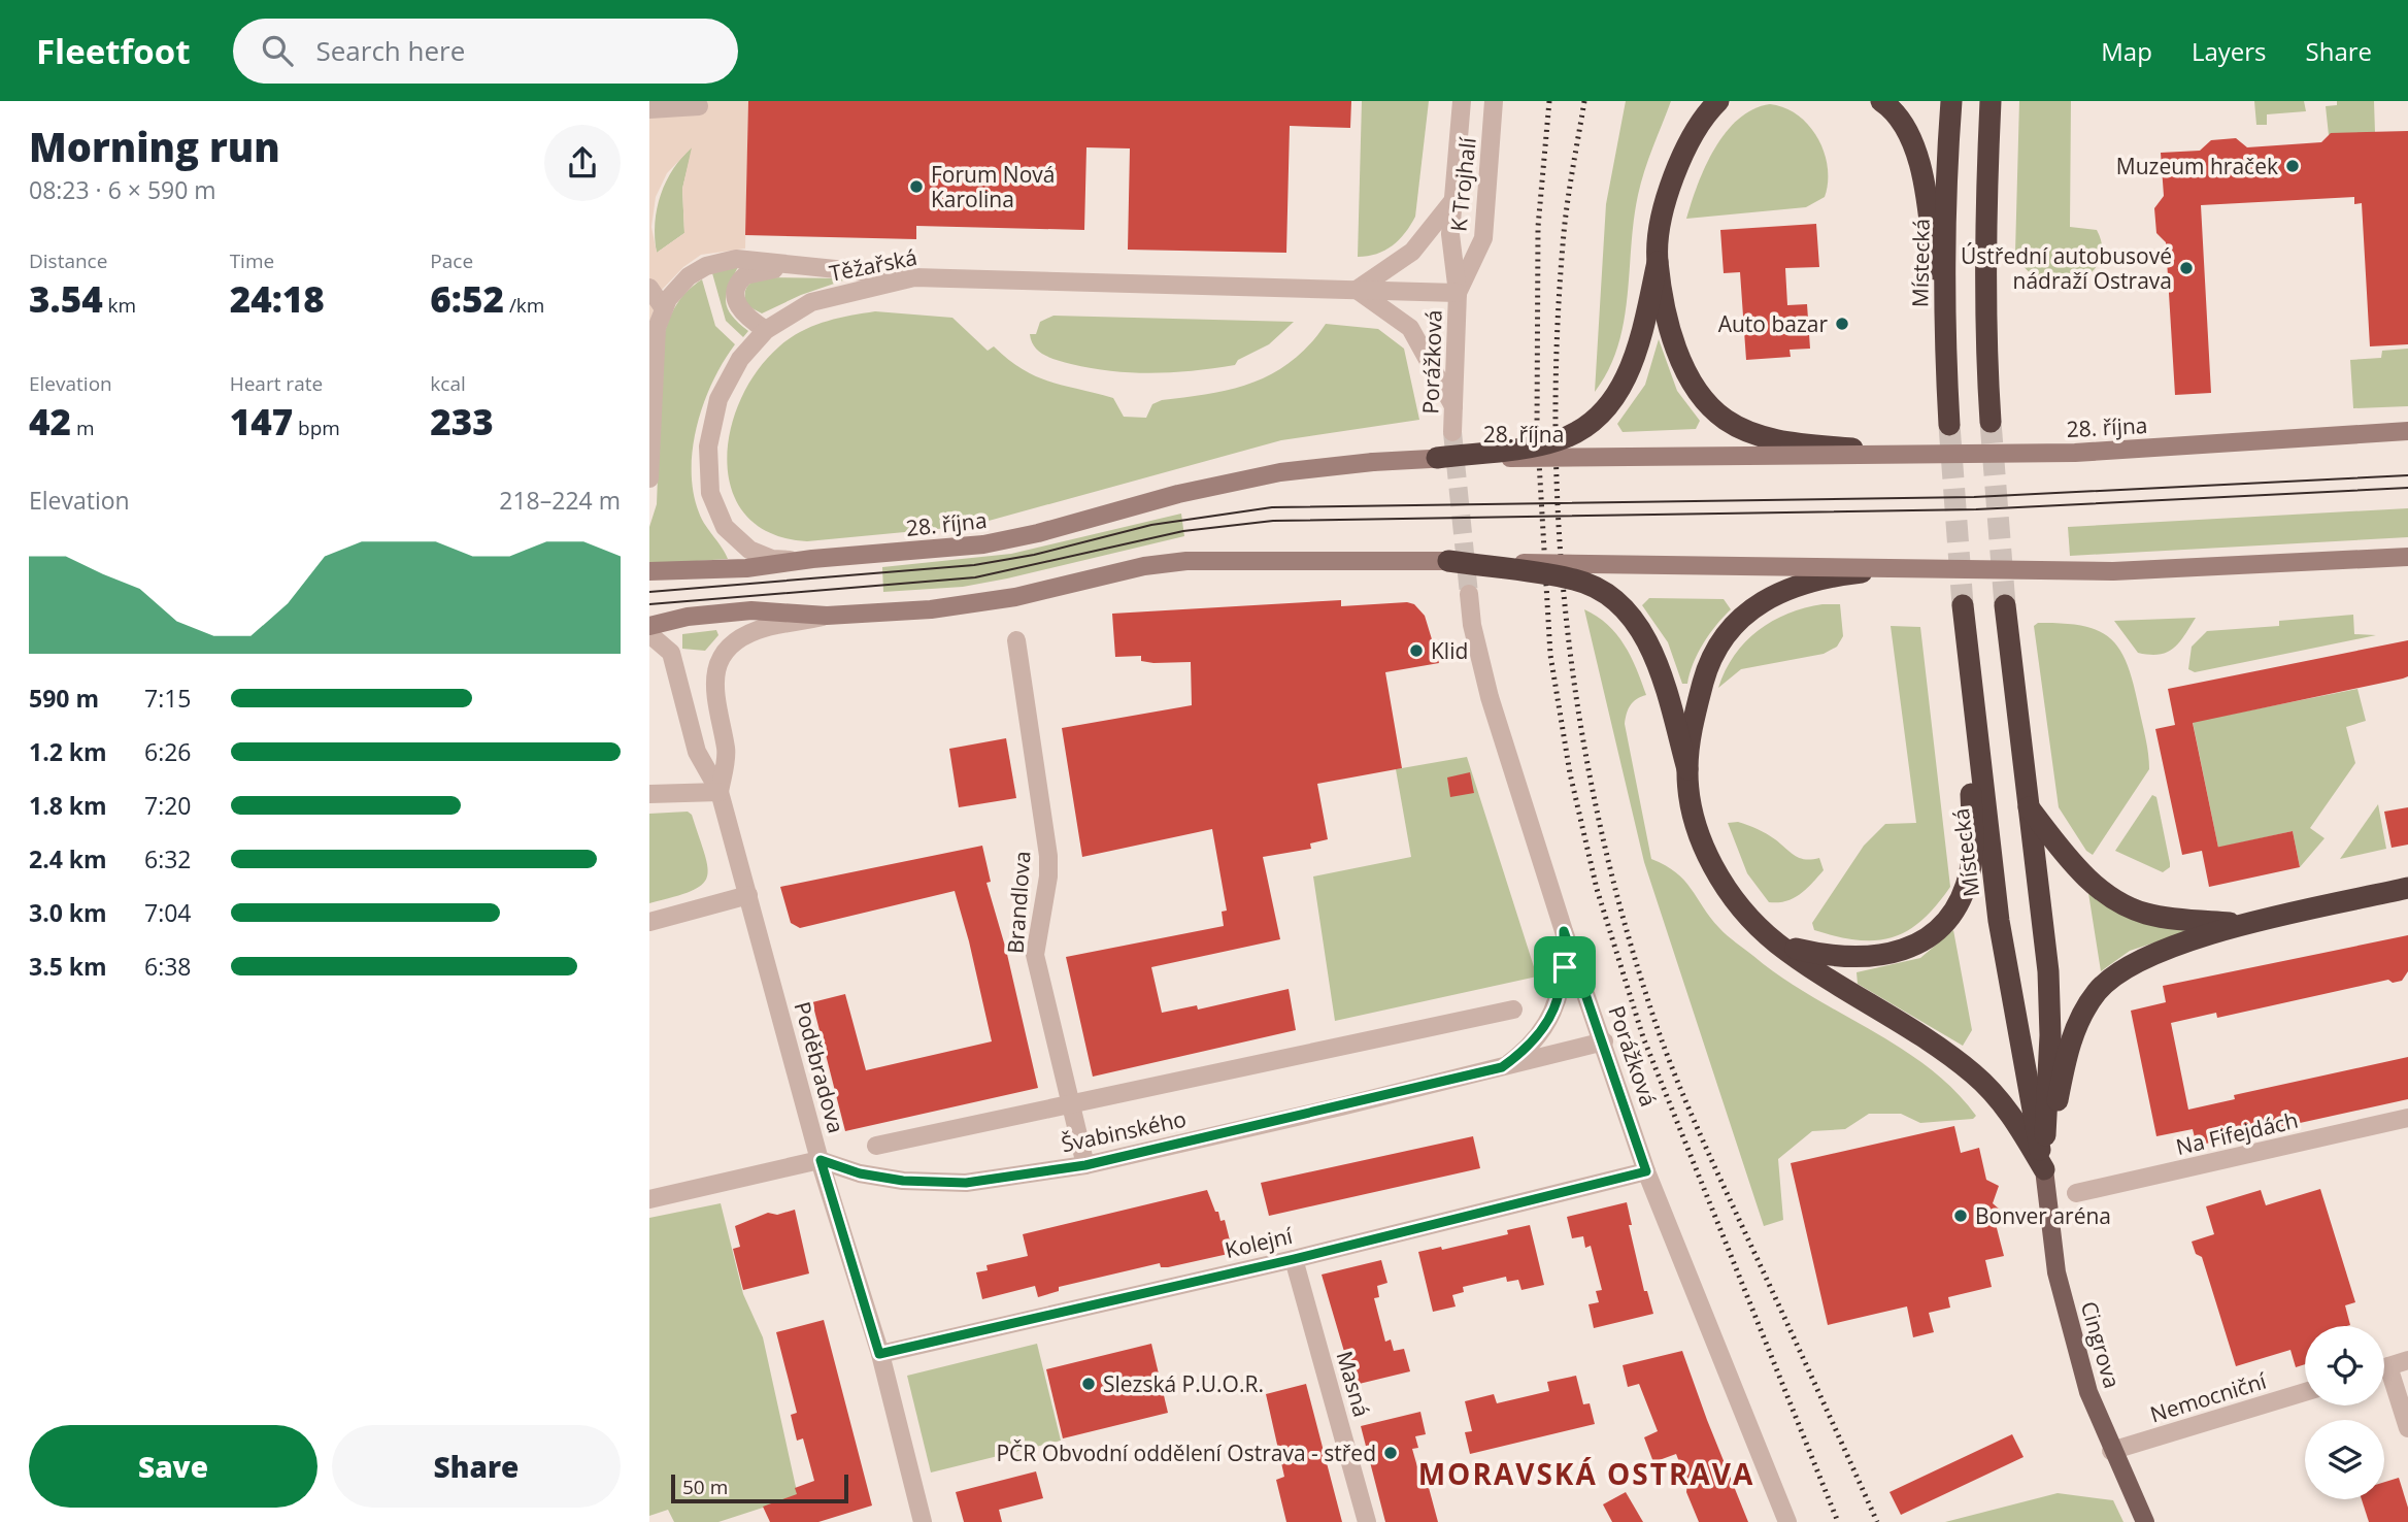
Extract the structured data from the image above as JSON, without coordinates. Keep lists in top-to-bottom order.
{
  "streets": {
    "highway": ["Místecká"],
    "main road": ["Cingrova"],
    "street": [
      "K Trojhalí",
      "Těžařská",
      "Porážková",
      "28. října",
      "Brandlova",
      "Poděbradova",
      "Švabinského",
      "Na Fifejdách",
      "Kolejní",
      "Masná",
      "Nemocniční"
    ]
  },
  "crossings": [
    ["K Trojhalí", "Těžařská"],
    ["K Trojhalí", "Porážková"],
    ["Místecká", "Cingrova"],
    ["Těžařská", "Porážková"],
    ["Těžařská", "28. října"],
    ["Porážková", "Švabinského"],
    ["Porážková", "Kolejní"],
    ["Brandlova", "Švabinského"],
    ["Poděbradova", "Švabinského"],
    ["Poděbradova", "Kolejní"],
    ["Kolejní", "Masná"],
    ["Cingrova", "Nemocniční"]
  ],
  "districts": ["MORAVSKÁ OSTRAVA"],
  "places": [
    "Muzeum hraček",
    "Forum Nová Karolina",
    "Ústřední autobusové nádraží Ostrava",
    "Auto bazar",
    "Klid",
    "Bonver aréna",
    "Slezská P.U.O.R.",
    "PČR Obvodní oddělení Ostrava - střed"
  ],
  "scale_bar": "50 m",
  "page": {
    "header": "Fleetfoot",
    "search": "Search here",
    "nav": ["Map", "Layers", "Share"],
    "heading": ["Morning run", "08:23 · 6 × 590 m"],
    "stats": [
      ["Distance", "3.54 km"],
      ["Time", "24:18"],
      ["Pace", "6:52 /km"],
      ["Elevation", "42 m"],
      ["Heart rate", "147 bpm"],
      ["kcal", "233"]
    ],
    "chart": ["Elevation", "218–224 m"],
    "list": [
      {
        "name": "590 m",
        "note": "7:15"
      },
      {
        "name": "1.2 km",
        "note": "6:26"
      },
      {
        "name": "1.8 km",
        "note": "7:20"
      },
      {
        "name": "2.4 km",
        "note": "6:32"
      },
      {
        "name": "3.0 km",
        "note": "7:04"
      },
      {
        "name": "3.5 km",
        "note": "6:38"
      }
    ],
    "buttons": ["Save", "Share"],
    "scale": "50 m"
  }
}
